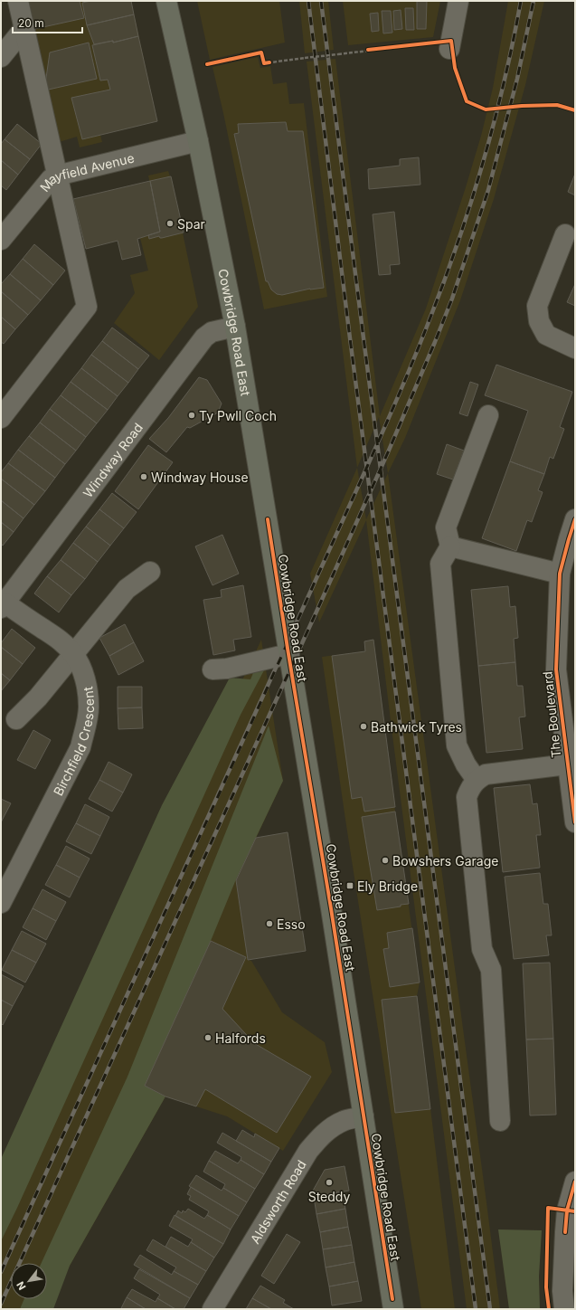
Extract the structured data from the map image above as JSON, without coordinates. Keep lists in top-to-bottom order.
{
  "streets": {
    "main road": ["Cowbridge Road East"],
    "street": [
      "Mayfield Avenue",
      "Windway Road",
      "The Boulevard",
      "Birchfield Crescent",
      "Aldsworth Road"
    ]
  },
  "crossings": [
    ["Mayfield Avenue", "Cowbridge Road East"],
    ["Cowbridge Road East", "Windway Road"],
    ["Cowbridge Road East", "Aldsworth Road"],
    ["Windway Road", "Birchfield Crescent"]
  ],
  "places": {
    "other": [
      "Spar",
      "Ty Pwll Coch",
      "Windway House",
      "Bathwick Tyres",
      "Bowshers Garage",
      "Esso",
      "Halfords",
      "Steddy"
    ],
    "transit": ["Ely Bridge"]
  },
  "scale_bar": "20 m",
  "north": "bottom left"
}
